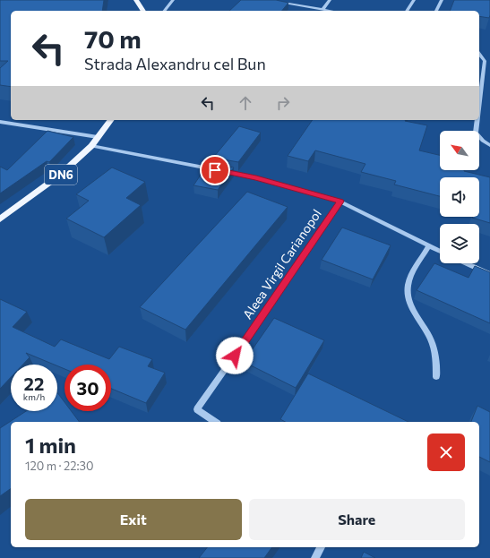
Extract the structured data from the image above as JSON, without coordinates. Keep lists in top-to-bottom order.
{
  "streets": {
    "main road": ["DN6"],
    "street": ["Aleea Virgil Carianopol"]
  },
  "north": "top left",
  "page": {
    "turn": ["70 m", "Strada Alexandru cel Bun"],
    "speed": "22 km/h",
    "limit": "30",
    "heading": ["1 min", "120 m · 22:30"],
    "buttons": ["Exit", "Share"]
  }
}
